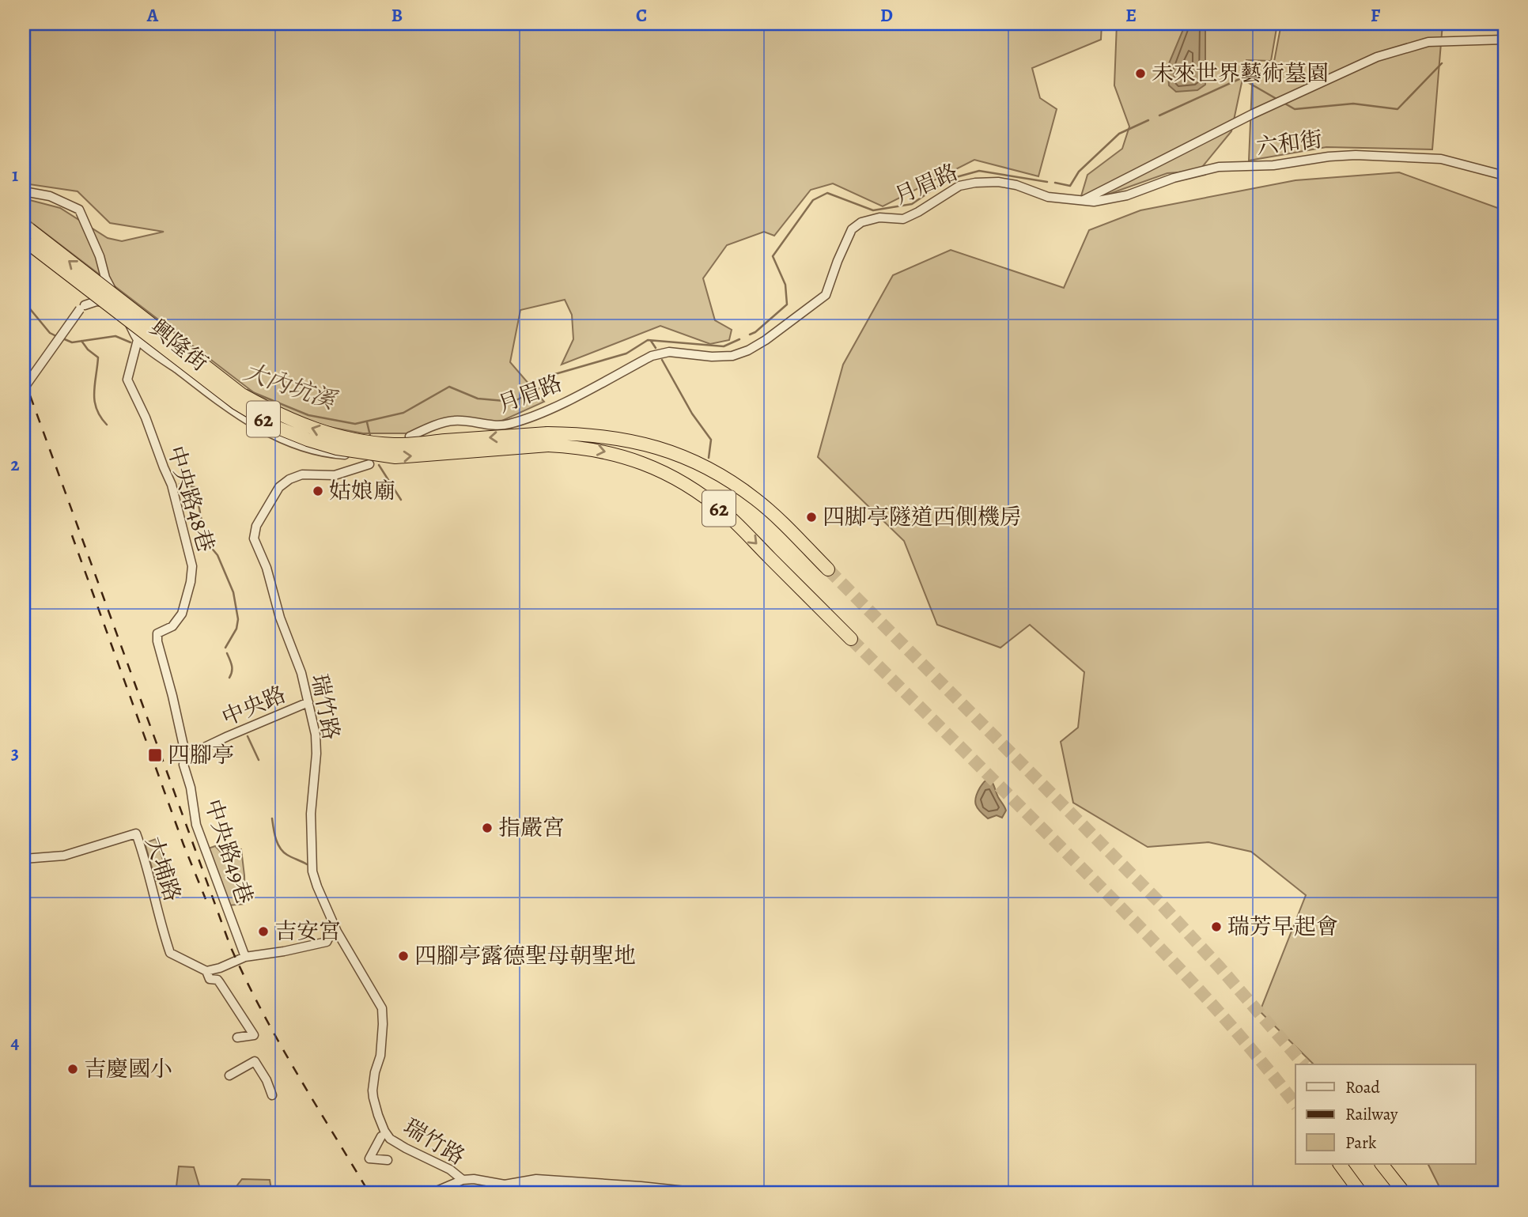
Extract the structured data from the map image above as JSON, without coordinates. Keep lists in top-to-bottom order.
{
  "streets": {
    "highway": ["62"],
    "street": [
      "六和街",
      "月眉路",
      "興隆街",
      "中央路48巷",
      "中央路",
      "瑞竹路",
      "中央路49巷",
      "大埔路"
    ]
  },
  "crossings": [
    ["六和街", "月眉路"],
    ["興隆街", "中央路48巷"],
    ["興隆街", "瑞竹路"],
    ["中央路48巷", "中央路"],
    ["中央路48巷", "中央路49巷"],
    ["中央路", "瑞竹路"],
    ["中央路", "中央路49巷"]
  ],
  "water": ["大內坑溪"],
  "places": {
    "other": [
      "未來世界藝術墓園",
      "姑娘廟",
      "四脚亭隧道西側機房",
      "指嚴宮",
      "瑞芳早起會",
      "吉安宮",
      "四腳亭露德聖母朝聖地",
      "吉慶國小"
    ],
    "transit": ["四腳亭"]
  },
  "legend": ["Road", "Railway", "Park"],
  "grid": {
    "columns": [
      "A",
      "B",
      "C",
      "D",
      "E",
      "F"
    ],
    "rows": [
      "1",
      "2",
      "3",
      "4"
    ]
  }
}
